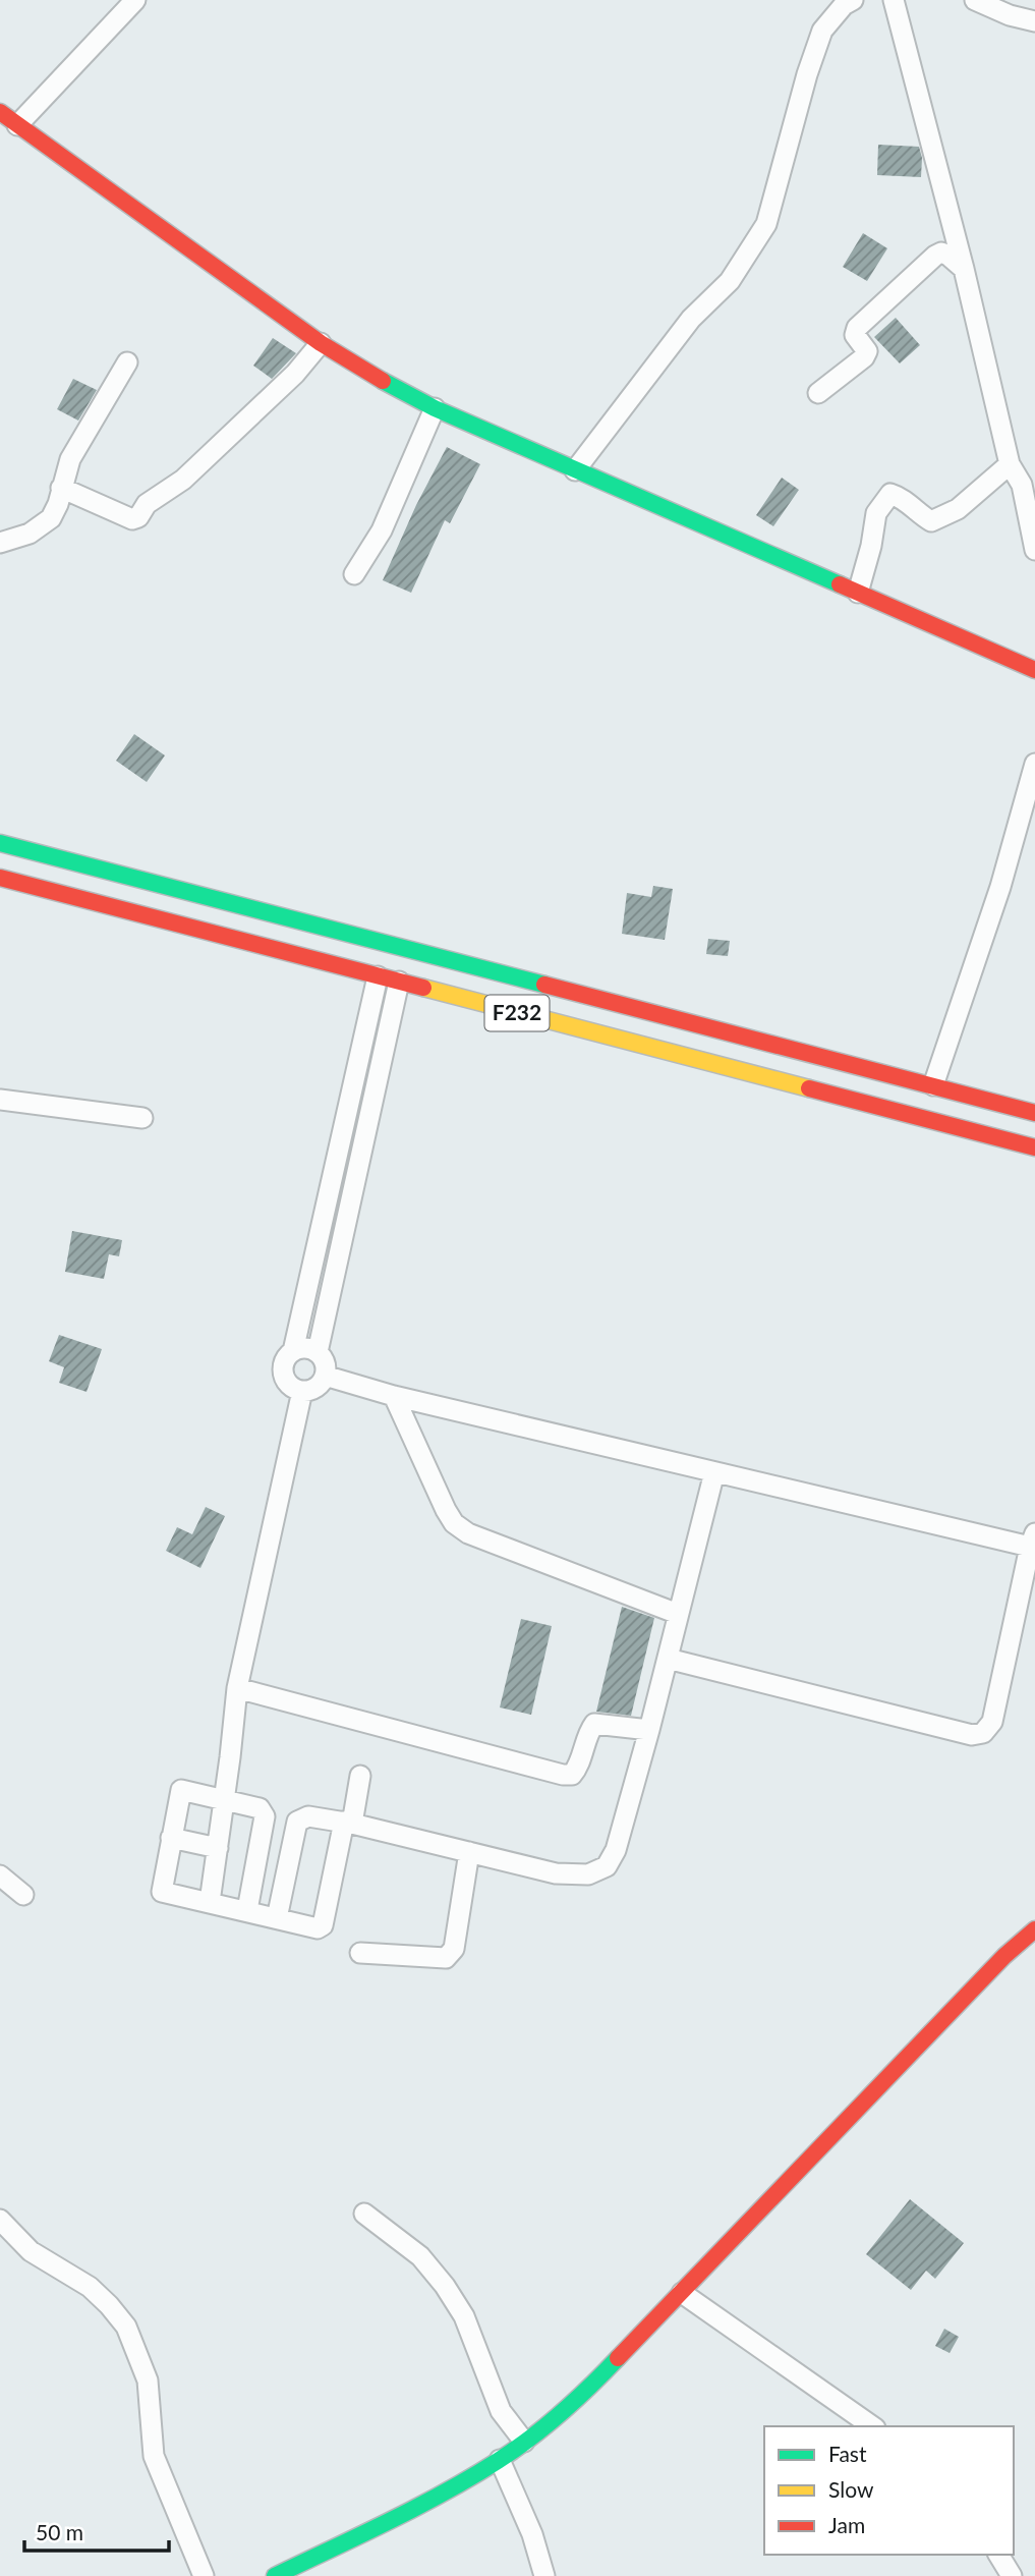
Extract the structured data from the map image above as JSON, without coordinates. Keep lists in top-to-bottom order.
{
  "streets": {
    "main road": ["F232"]
  },
  "legend": ["Fast", "Slow", "Jam"],
  "scale_bar": "50 m"
}
